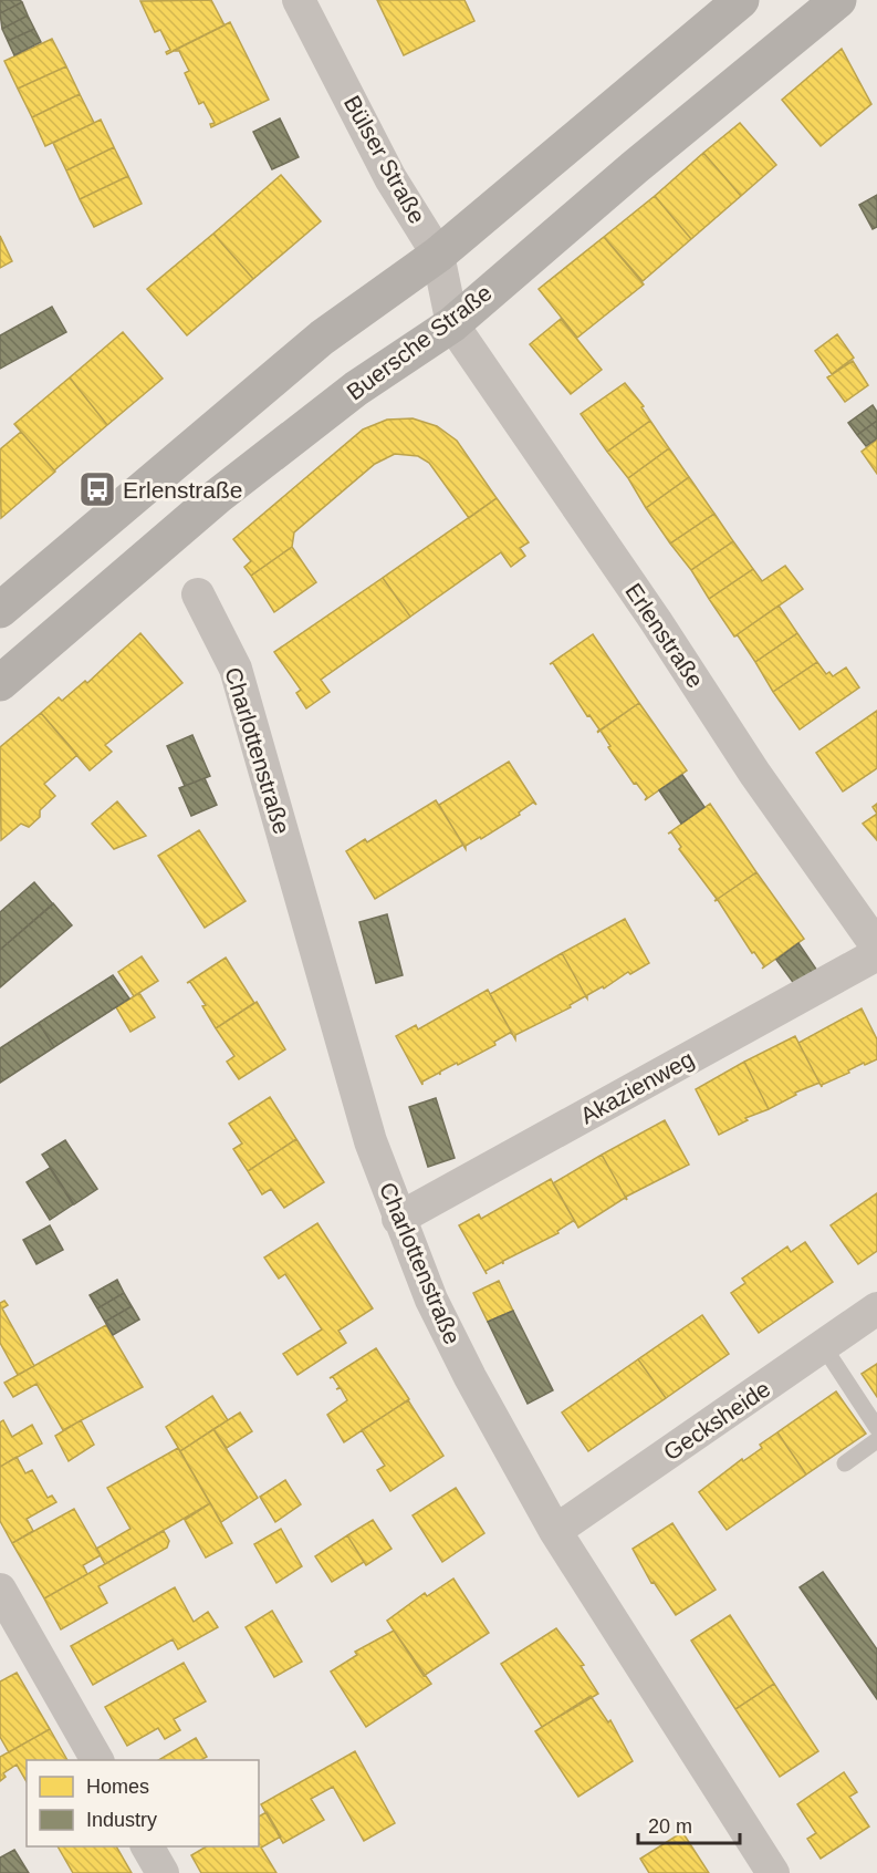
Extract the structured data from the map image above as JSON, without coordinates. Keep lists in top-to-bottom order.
{
  "streets": {
    "main road": ["Buersche Straße"],
    "street": [
      "Bülser Straße",
      "Erlenstraße",
      "Charlottenstraße",
      "Akazienweg",
      "Gecksheide"
    ]
  },
  "crossings": [
    ["Bülser Straße", "Buersche Straße"],
    ["Bülser Straße", "Erlenstraße"],
    ["Buersche Straße", "Erlenstraße"],
    ["Charlottenstraße", "Akazienweg"],
    ["Charlottenstraße", "Gecksheide"]
  ],
  "places": {
    "bus stop": ["Erlenstraße"]
  },
  "legend": ["Homes", "Industry"],
  "scale_bar": "20 m"
}
